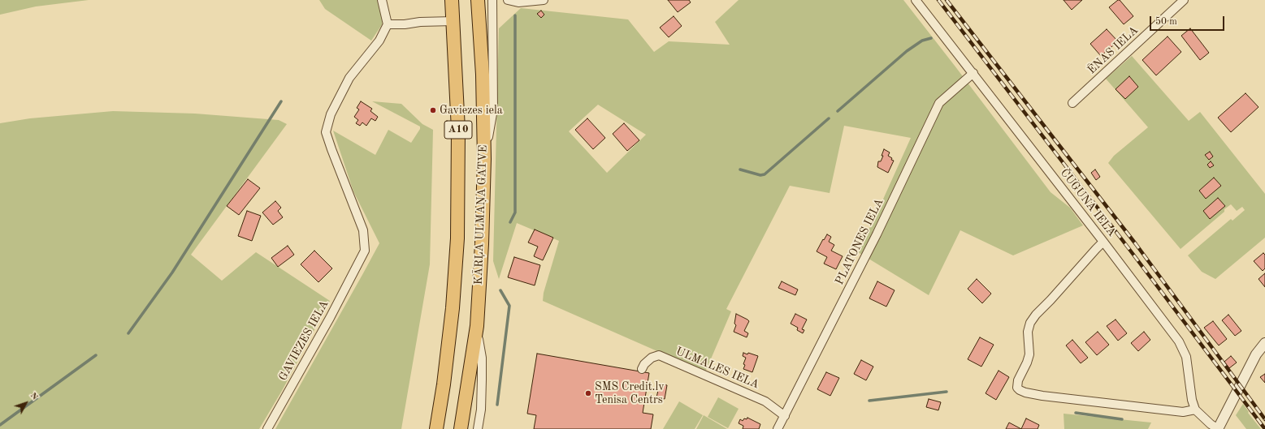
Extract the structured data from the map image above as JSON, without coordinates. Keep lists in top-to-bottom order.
{
  "streets": {
    "highway": ["A10", "KĀRĻA ULMAŅA GATVE"],
    "street": [
      "ĒNAS IELA",
      "ČUGUNA IELA",
      "PLATONES IELA",
      "GAVIEZES IELA",
      "ULMALES IELA"
    ]
  },
  "crossings": [
    ["ČUGUNA IELA", "PLATONES IELA"],
    ["PLATONES IELA", "ULMALES IELA"]
  ],
  "places": ["Gaviezes iela", "SMS Credit.lv Tenisa Centrs"],
  "scale_bar": "50 m",
  "north": "top right"
}
